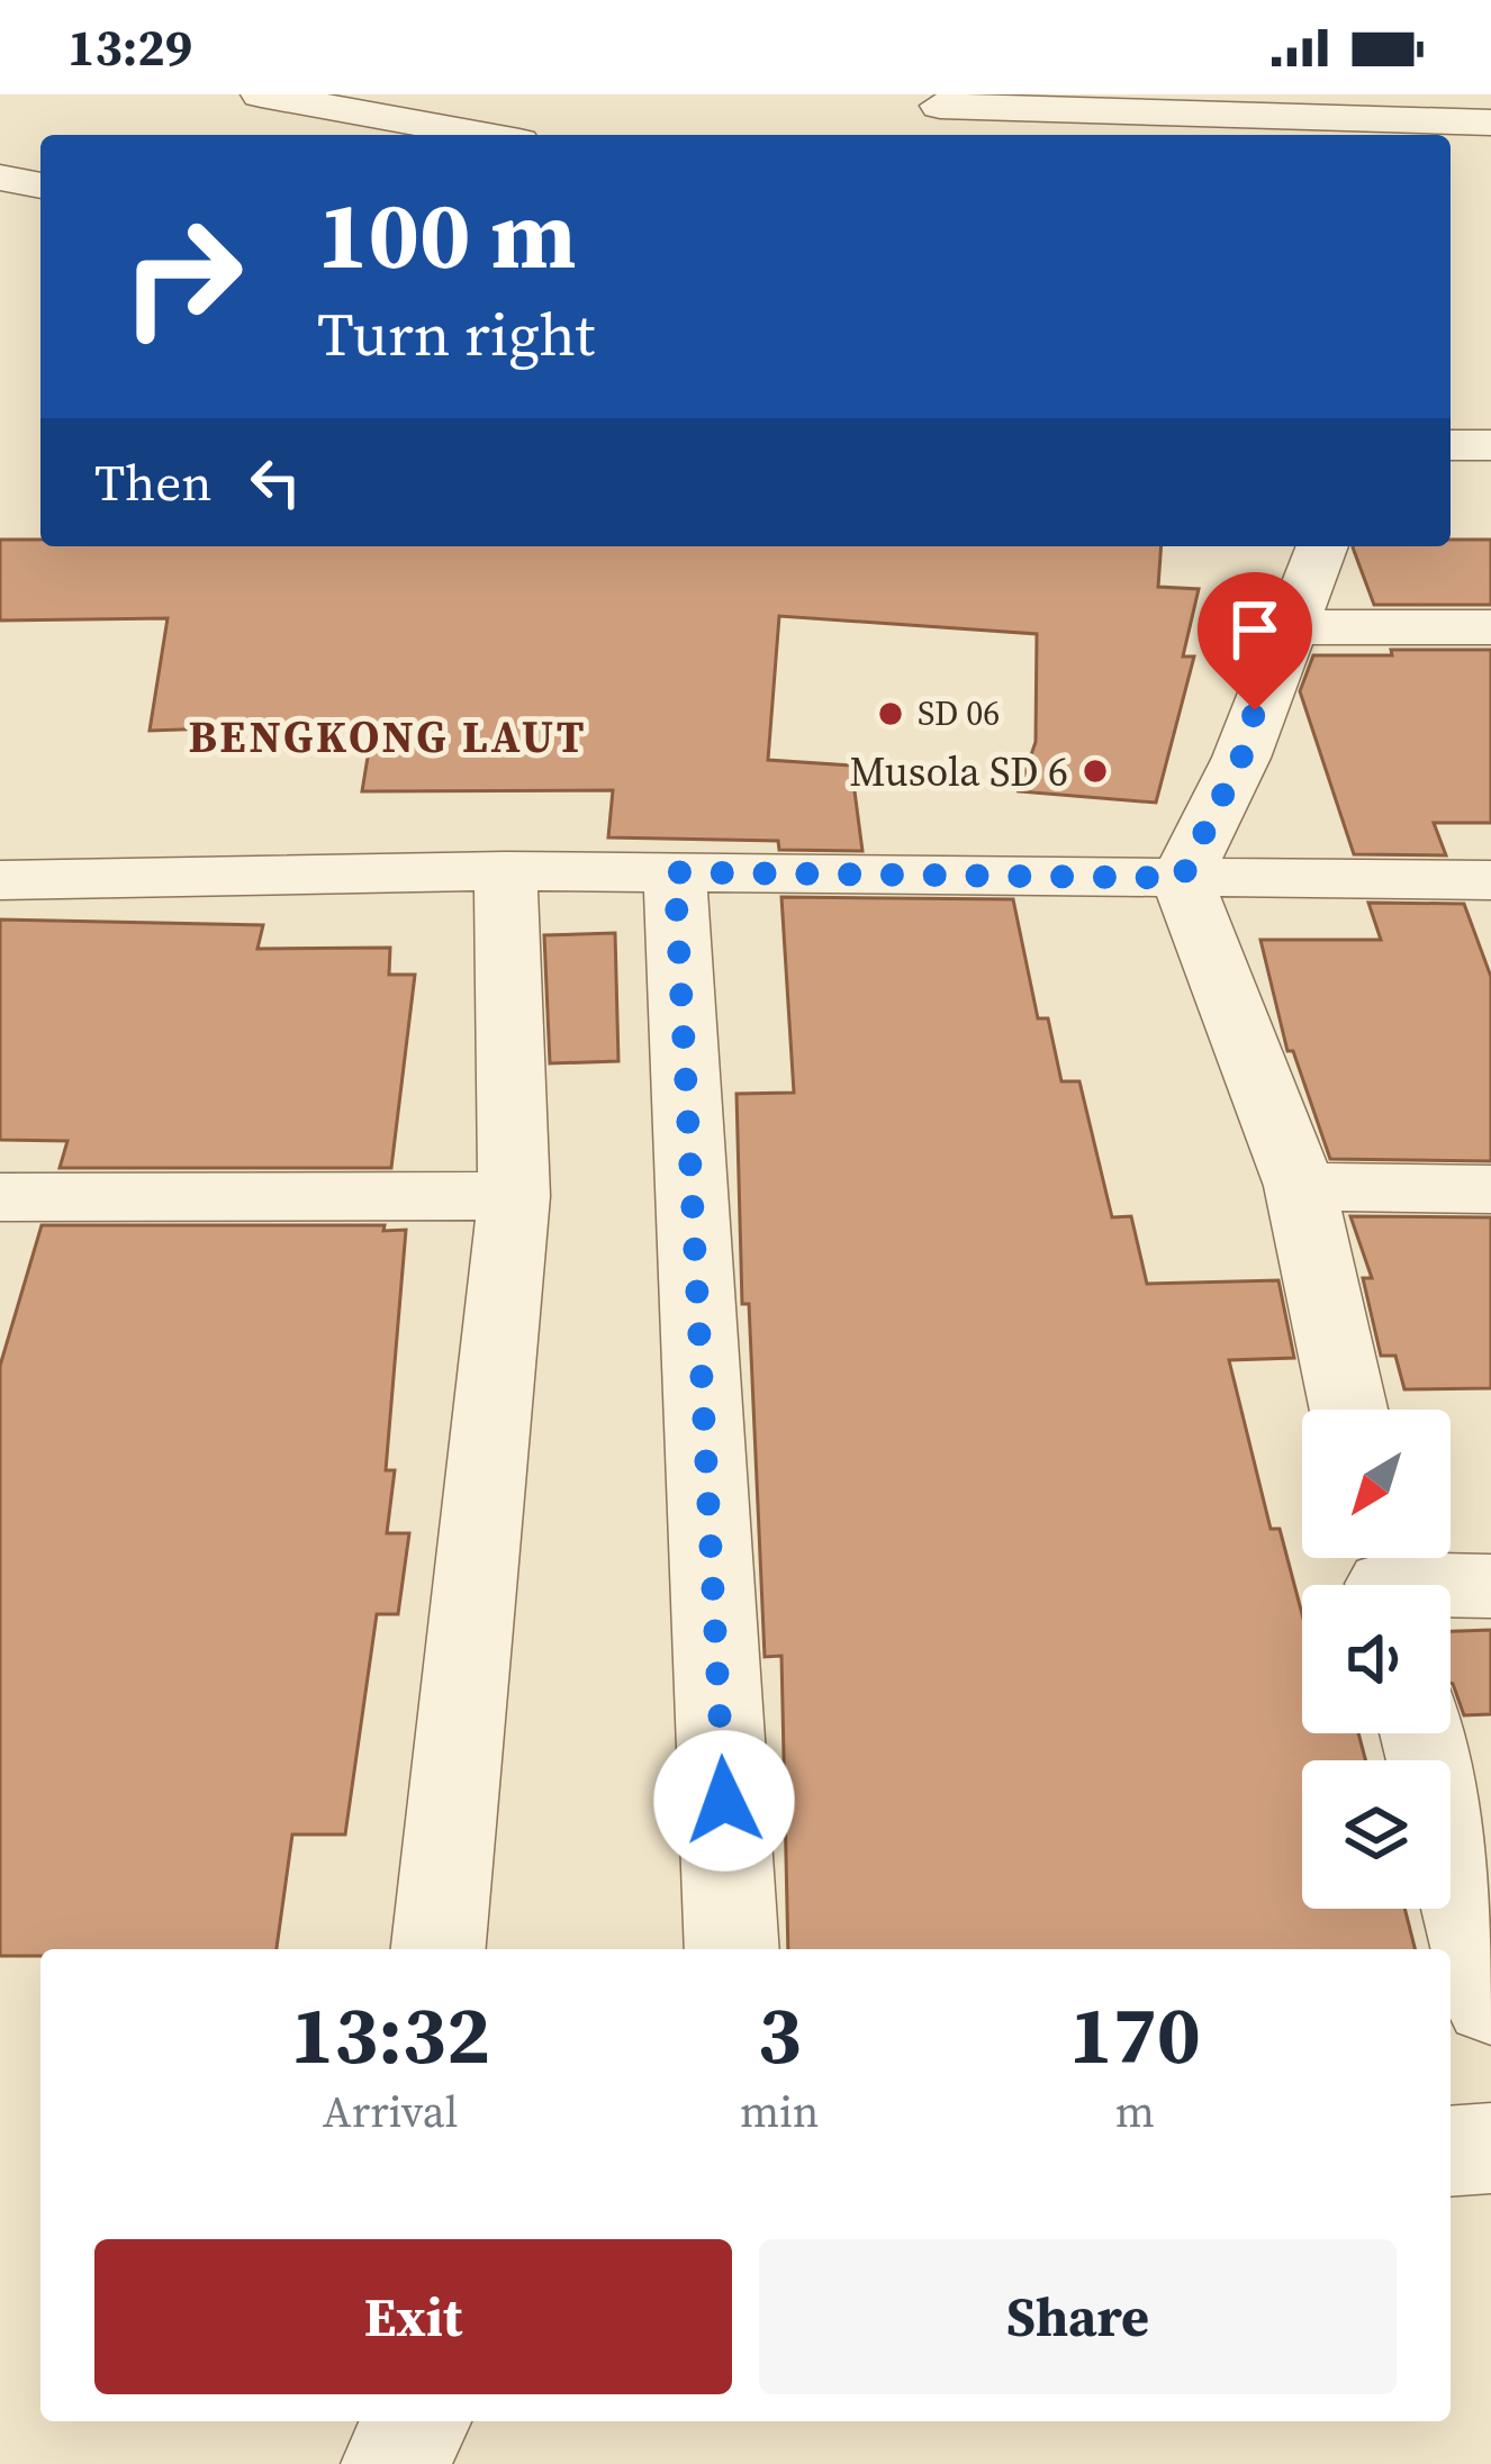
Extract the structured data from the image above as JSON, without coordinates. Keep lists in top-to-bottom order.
{
  "districts": ["BENGKONG LAUT"],
  "places": ["SD 06", "Musola SD 6"],
  "north": "bottom left",
  "page": {
    "status": "13:29",
    "turn": ["100 m", "Turn right"],
    "then": "Then",
    "eta": [
      "13:32",
      "Arrival",
      "3",
      "min",
      "170",
      "m"
    ],
    "buttons": ["Exit", "Share"]
  }
}
